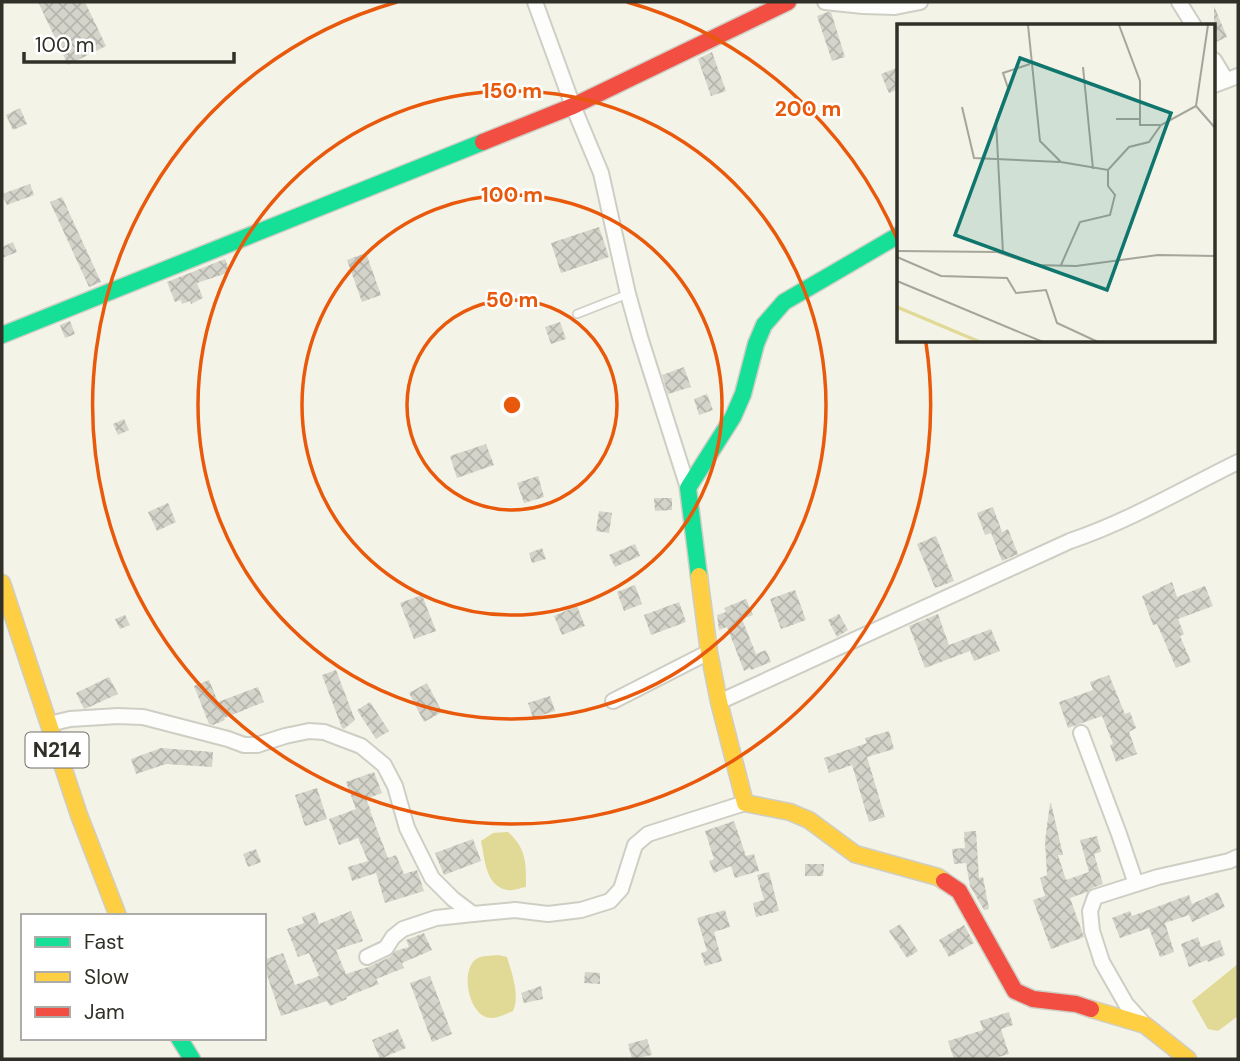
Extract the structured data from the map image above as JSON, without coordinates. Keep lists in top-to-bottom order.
{
  "streets": {
    "main road": ["N214"]
  },
  "legend": ["Fast", "Slow", "Jam"],
  "scale_bar": "100 m",
  "rings": [
    "150 m",
    "200 m",
    "100 m",
    "50 m"
  ]
}
